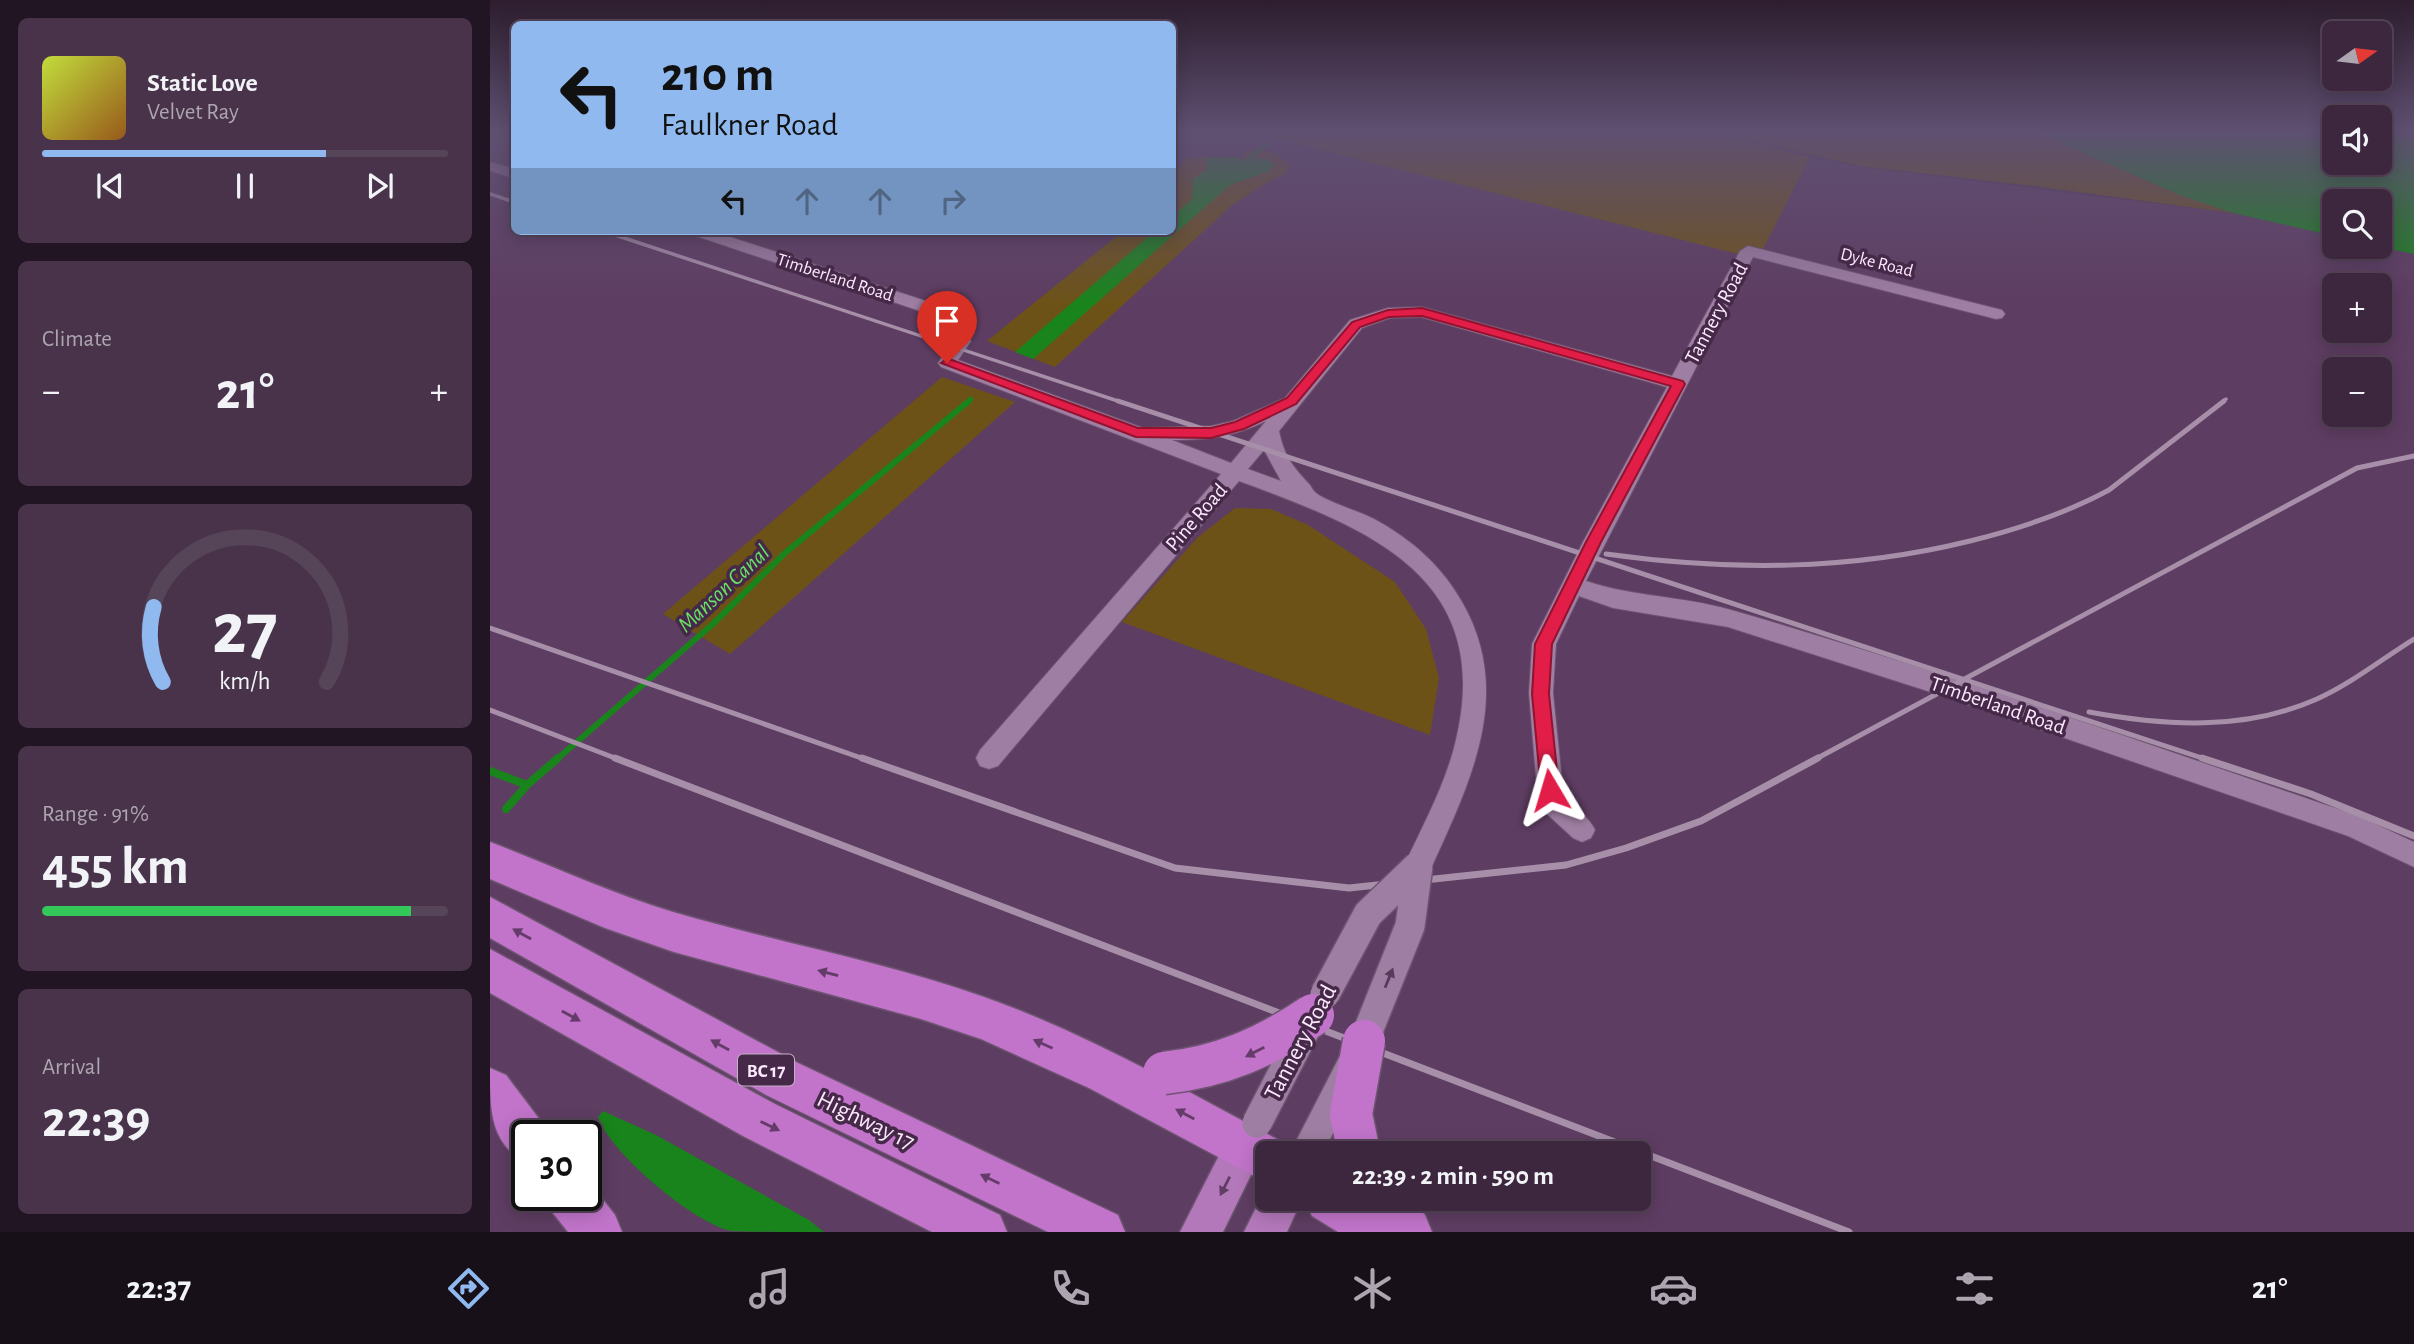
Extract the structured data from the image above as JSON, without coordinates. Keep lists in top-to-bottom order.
{
  "streets": {
    "highway": ["BC 17", "Highway 17"],
    "main road": ["Tannery Road"],
    "street": ["Dyke Road", "Timberland Road", "Pine Road"]
  },
  "crossings": [
    ["Dyke Road", "Tannery Road"],
    ["Timberland Road", "Tannery Road"],
    ["Timberland Road", "Pine Road"],
    ["Tannery Road", "Pine Road"]
  ],
  "water": ["Manson Canal"],
  "north": "right",
  "page": {
    "map_buttons": ["+", "−"],
    "turn": ["210 m", "Faulkner Road"],
    "song": ["Static Love", "Velvet Ray"],
    "tile": [
      "Climate",
      ["Range · 91%", "455 km"],
      ["Arrival", "22:39"]
    ],
    "heat": ["−", "21°", "+"],
    "limit": "30",
    "trip": "22:39 · 2 min · 590 m",
    "tabs": ["22:37", "21°"],
    "gauge": ["27", "km/h"]
  }
}
